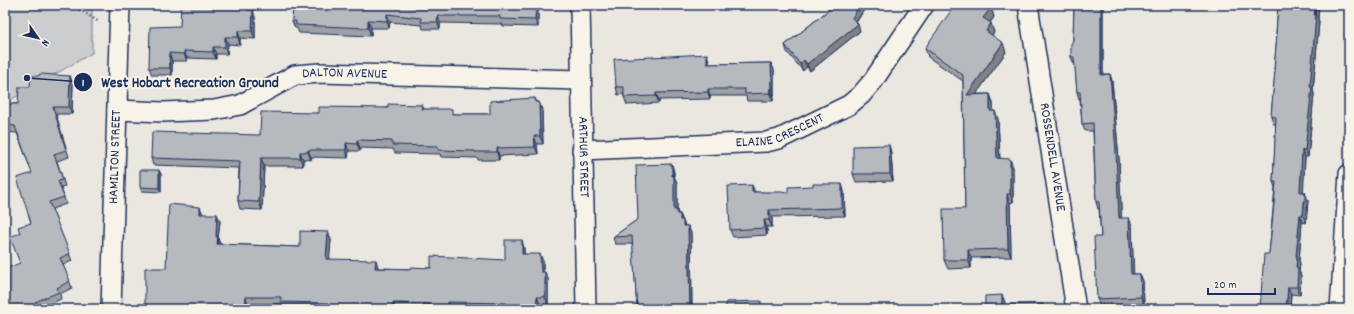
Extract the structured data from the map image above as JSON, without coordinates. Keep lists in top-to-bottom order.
{
  "streets": {
    "street": [
      "DALTON AVENUE",
      "ELAINE CRESCENT",
      "HAMILTON STREET",
      "ARTHUR STREET",
      "ROSSENDELL AVENUE"
    ]
  },
  "crossings": [
    ["DALTON AVENUE", "HAMILTON STREET"],
    ["DALTON AVENUE", "ARTHUR STREET"],
    ["ELAINE CRESCENT", "ARTHUR STREET"]
  ],
  "places": ["West Hobart Recreation Ground"],
  "scale_bar": "20 m",
  "north": "bottom right"
}
